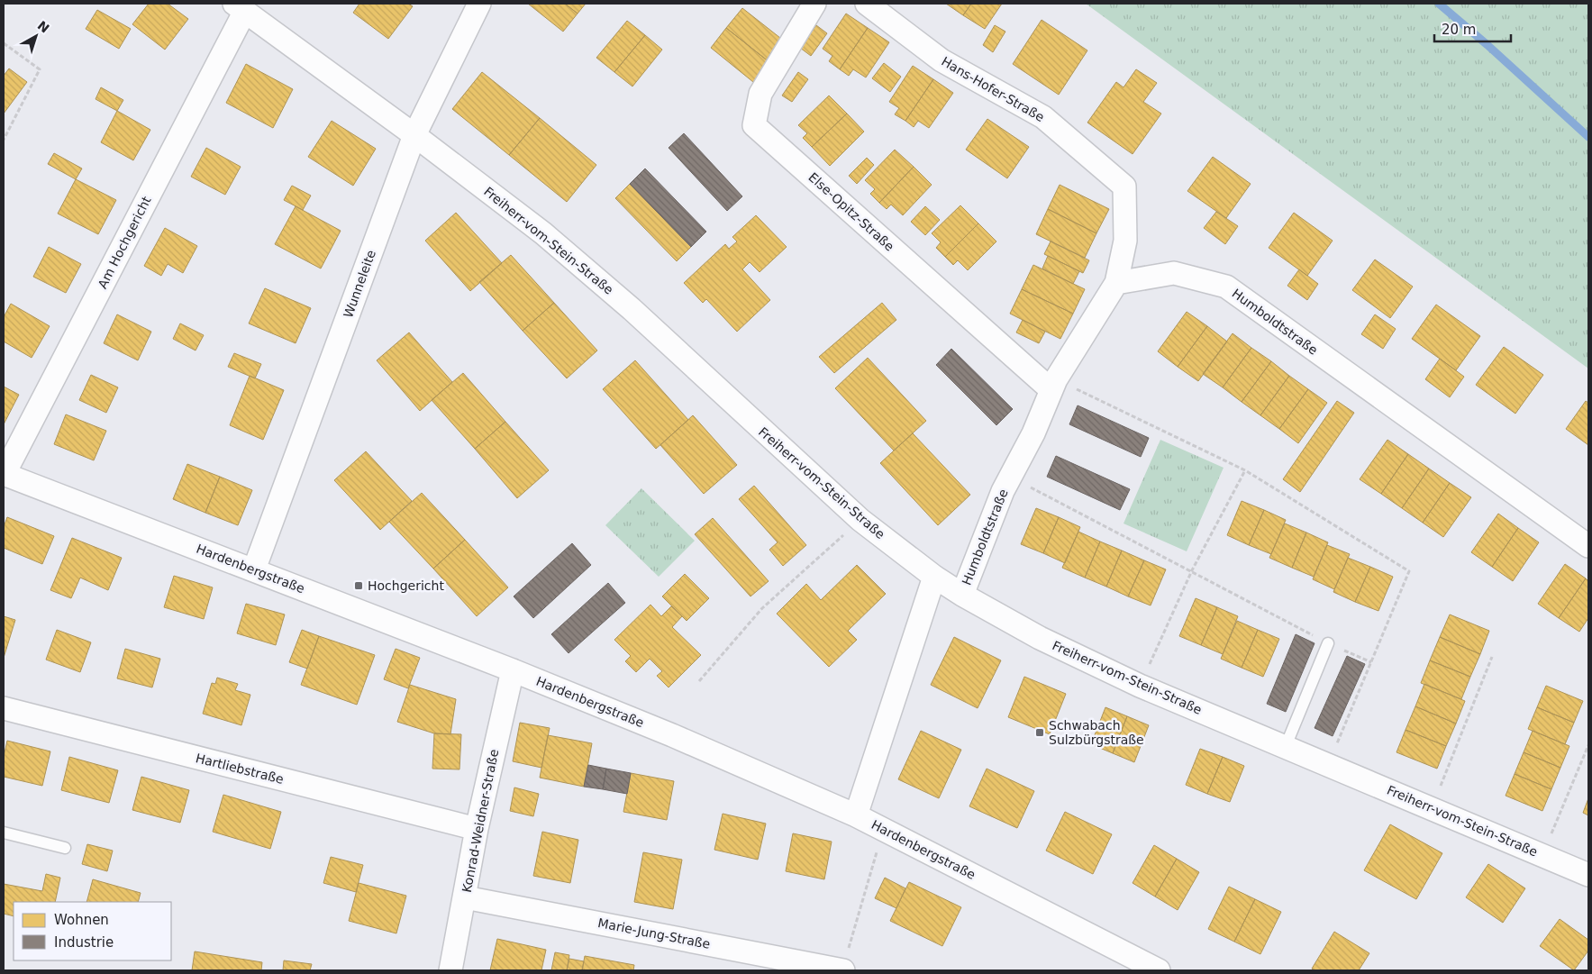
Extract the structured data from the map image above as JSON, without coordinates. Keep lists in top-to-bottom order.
{
  "streets": {
    "street": [
      "Hans-Hofer-Straße",
      "Else-Opitz-Straße",
      "Freiherr-vom-Stein-Straße",
      "Am Hochgericht",
      "Wunneleite",
      "Humboldtstraße",
      "Hardenbergstraße",
      "Hartliebstraße",
      "Konrad-Weidner-Straße",
      "Marie-Jung-Straße"
    ]
  },
  "crossings": [
    ["Hans-Hofer-Straße", "Humboldtstraße"],
    ["Else-Opitz-Straße", "Humboldtstraße"],
    ["Freiherr-vom-Stein-Straße", "Am Hochgericht"],
    ["Freiherr-vom-Stein-Straße", "Wunneleite"],
    ["Freiherr-vom-Stein-Straße", "Humboldtstraße"],
    ["Am Hochgericht", "Hardenbergstraße"],
    ["Wunneleite", "Hardenbergstraße"],
    ["Hardenbergstraße", "Konrad-Weidner-Straße"],
    ["Hartliebstraße", "Konrad-Weidner-Straße"],
    ["Konrad-Weidner-Straße", "Marie-Jung-Straße"]
  ],
  "places": {
    "transit": ["Hochgericht", "Schwabach Sulzbürgstraße"]
  },
  "legend": ["Wohnen", "Industrie"],
  "scale_bar": "20 m",
  "north": "top right"
}
